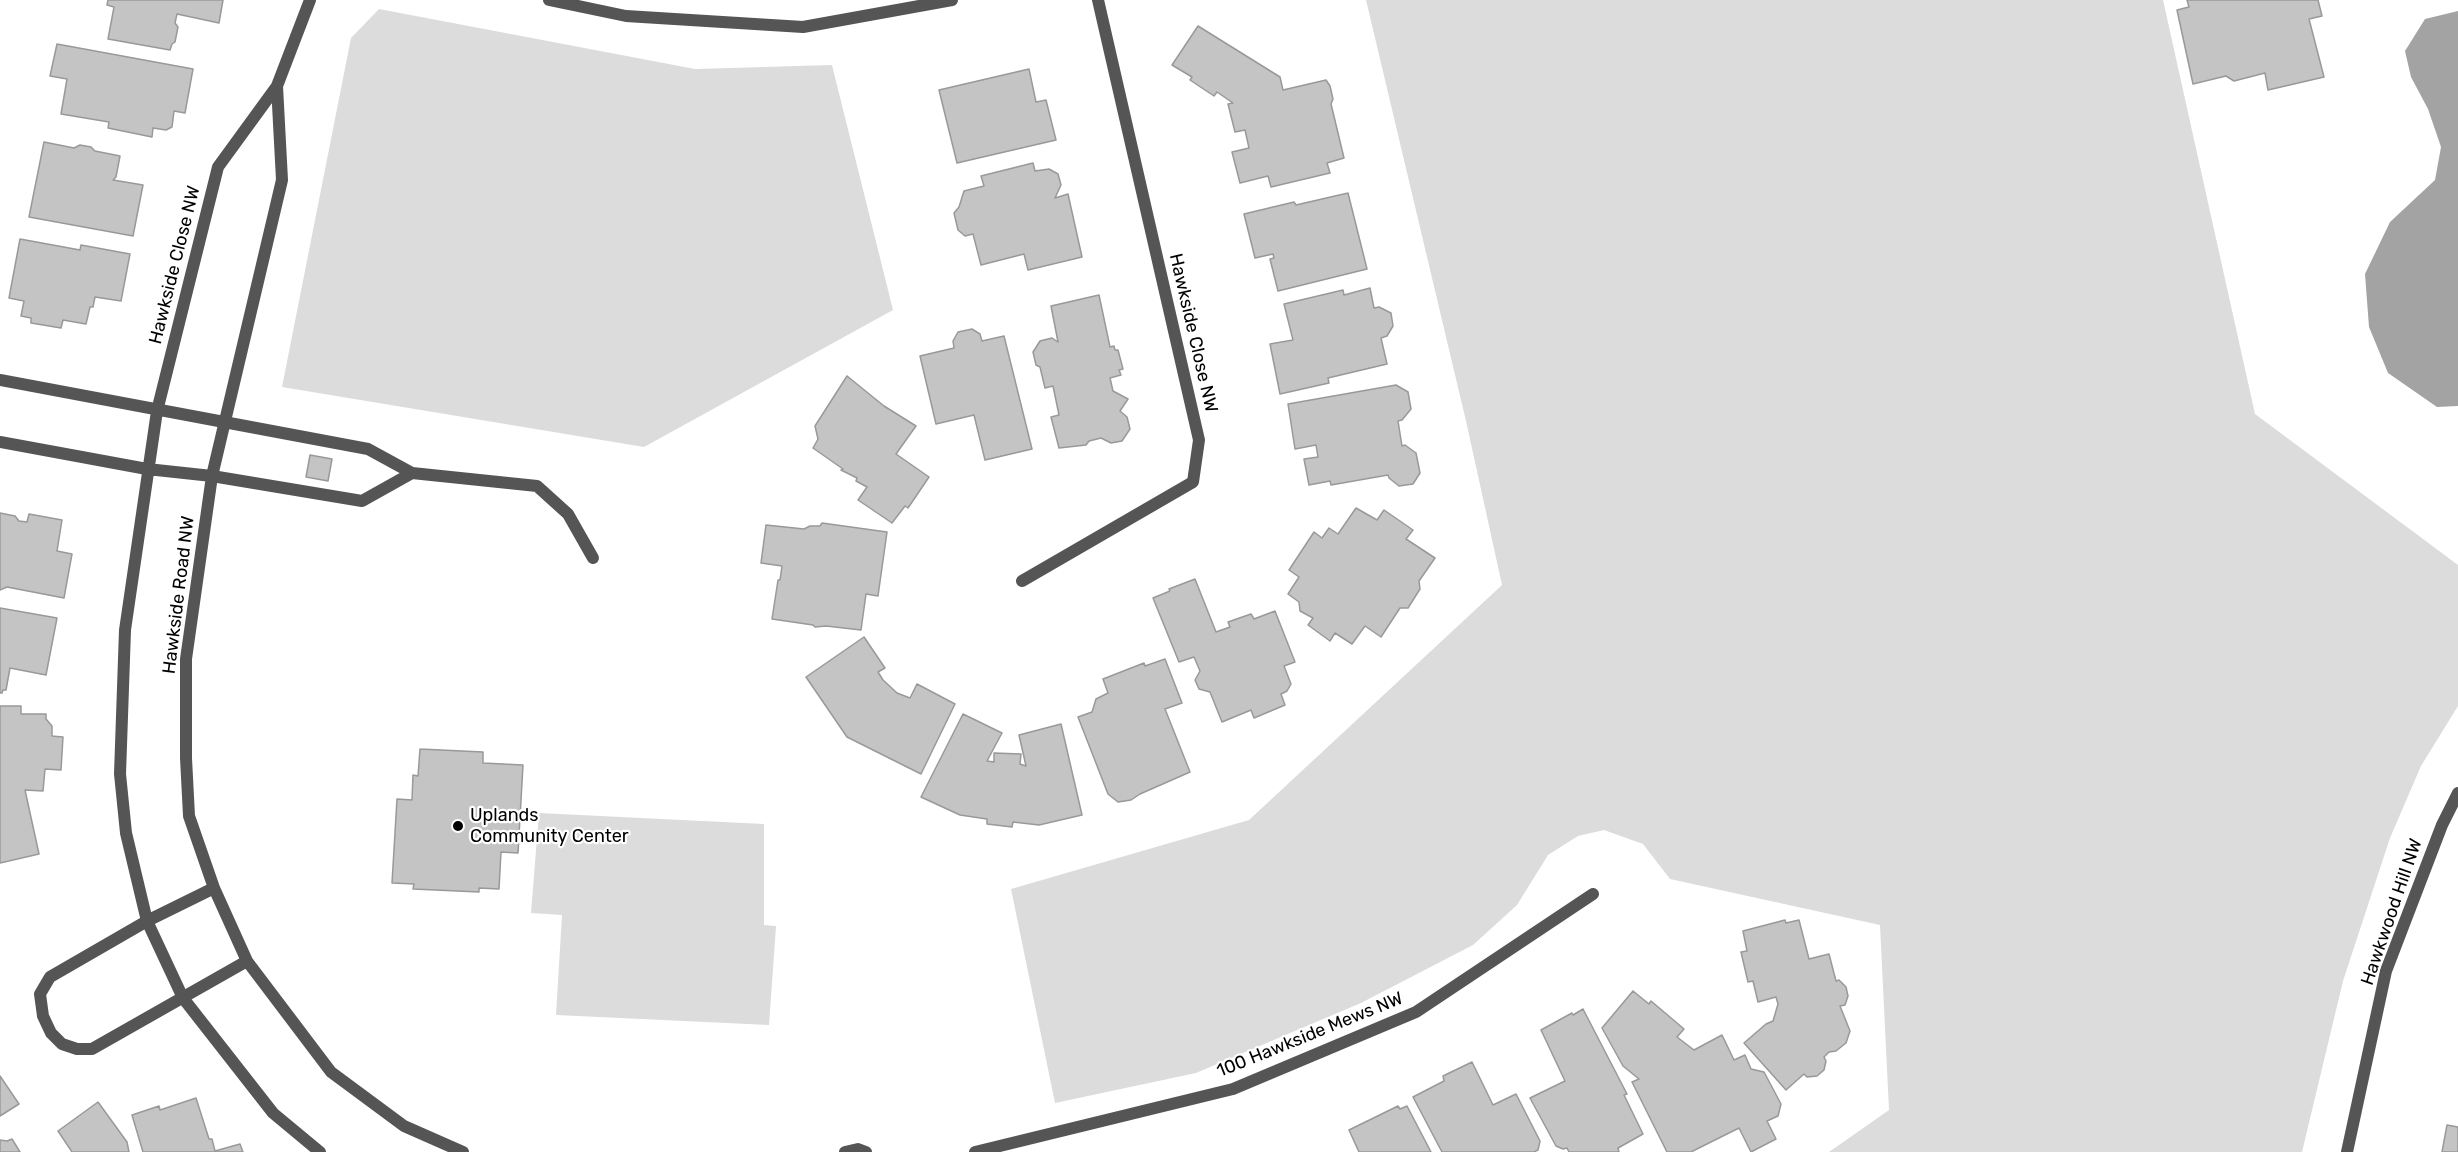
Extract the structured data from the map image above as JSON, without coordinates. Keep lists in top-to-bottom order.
{
  "streets": {
    "street": [
      "Hawkside Close NW",
      "Hawkside Road NW",
      "Hawkwood Hill NW",
      "100 Hawkside Mews NW"
    ]
  },
  "crossings": [
    ["Hawkside Close NW", "Hawkside Road NW"]
  ],
  "places": ["Uplands Community Center"]
}
